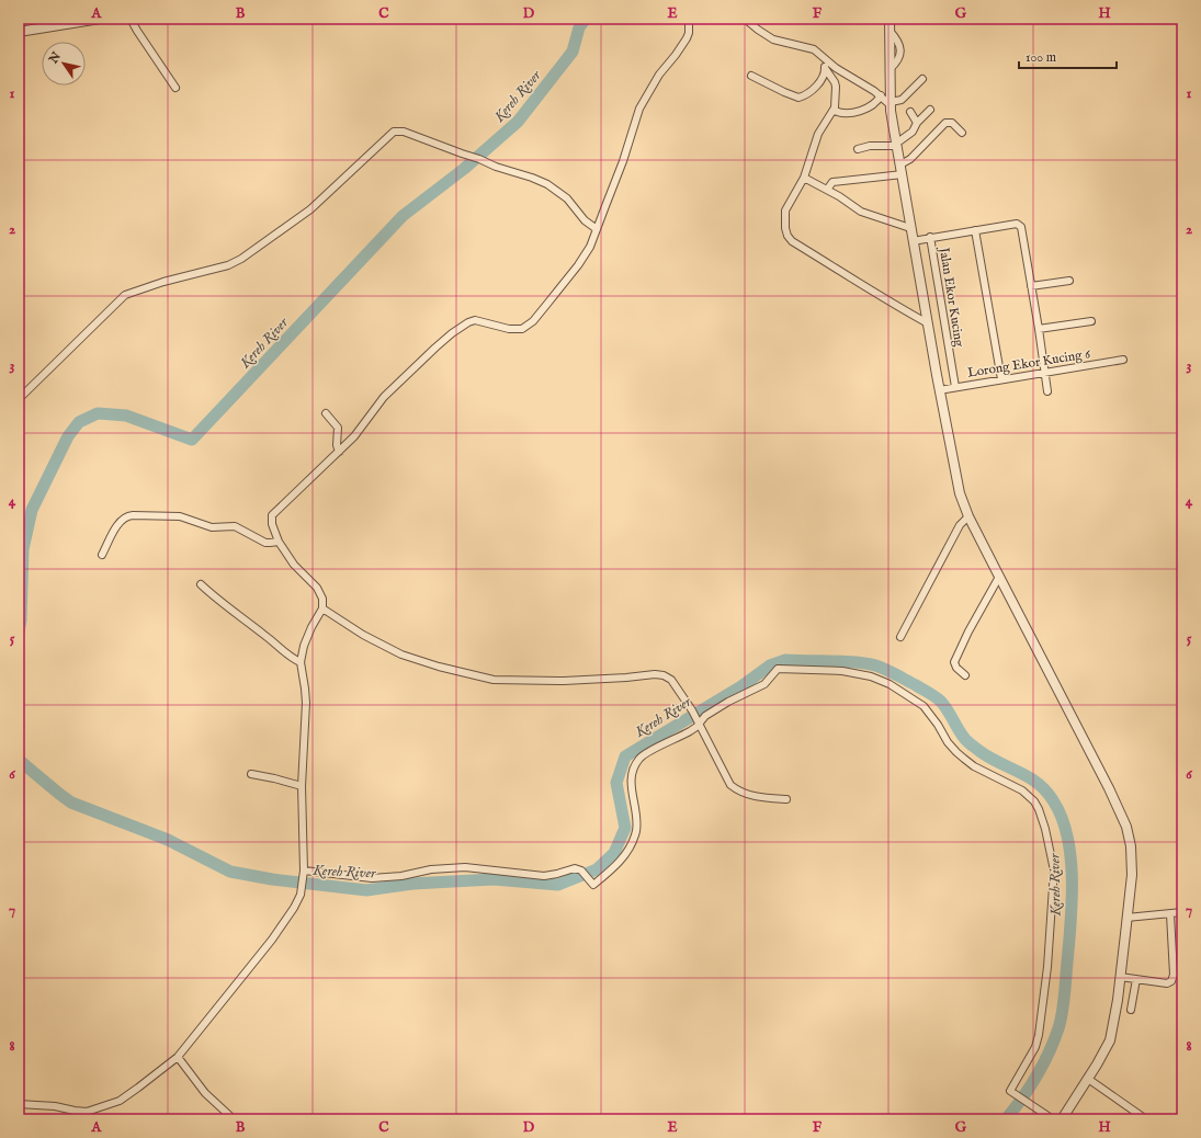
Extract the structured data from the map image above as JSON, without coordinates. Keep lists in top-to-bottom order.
{
  "streets": {
    "street": ["Jalan Ekor Kucing", "Lorong Ekor Kucing 6"]
  },
  "crossings": [
    ["Jalan Ekor Kucing", "Lorong Ekor Kucing 6"]
  ],
  "water": ["Kereh River"],
  "scale_bar": "100 m",
  "north": "top left",
  "grid": {
    "columns": [
      "A",
      "B",
      "C",
      "D",
      "E",
      "F",
      "G",
      "H"
    ],
    "rows": [
      "1",
      "2",
      "3",
      "4",
      "5",
      "6",
      "7",
      "8"
    ]
  }
}
